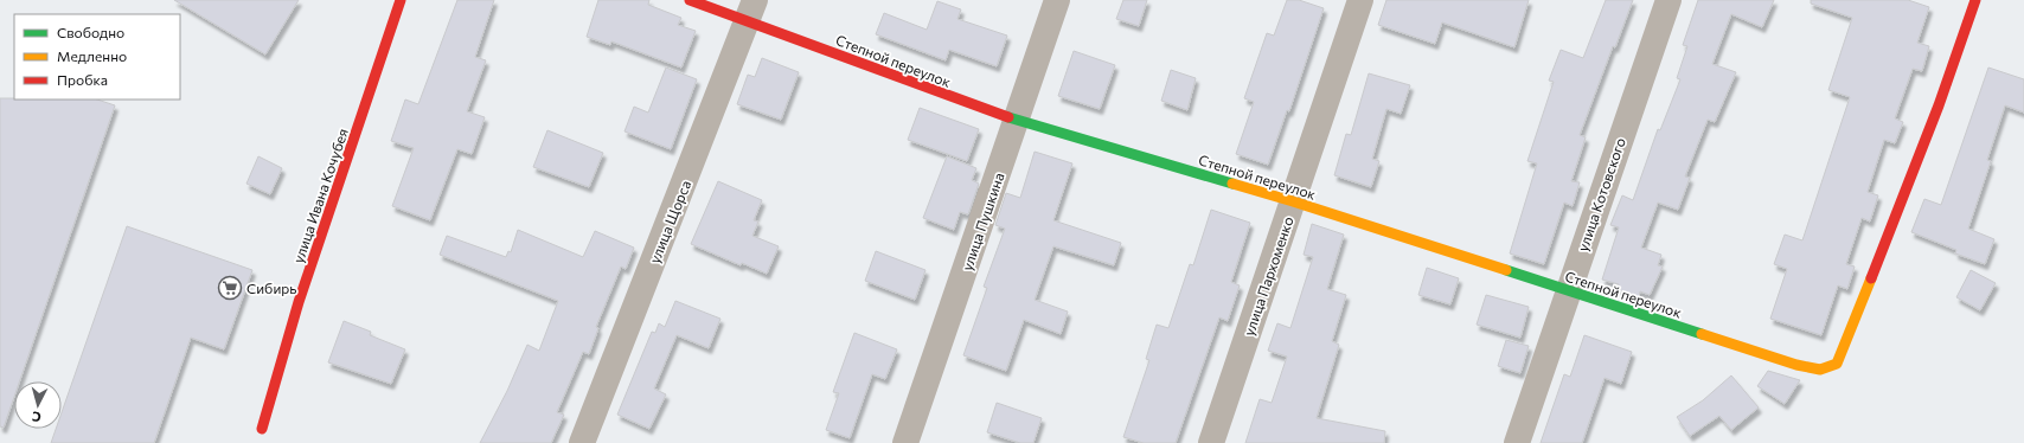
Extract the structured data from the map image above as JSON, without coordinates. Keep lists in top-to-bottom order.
{
  "streets": {
    "street": [
      "Степной переулок",
      "улица Котовского",
      "улица Ивана Кочубея",
      "улица Щорса",
      "улица Пушкина",
      "улица Пархоменко"
    ]
  },
  "crossings": [
    ["Степной переулок", "улица Котовского"],
    ["Степной переулок", "улица Щорса"],
    ["Степной переулок", "улица Пушкина"],
    ["Степной переулок", "улица Пархоменко"]
  ],
  "places": {
    "supermarket": ["Сибирь"]
  },
  "legend": ["Свободно", "Медленно", "Пробка"],
  "north": "bottom"
}
